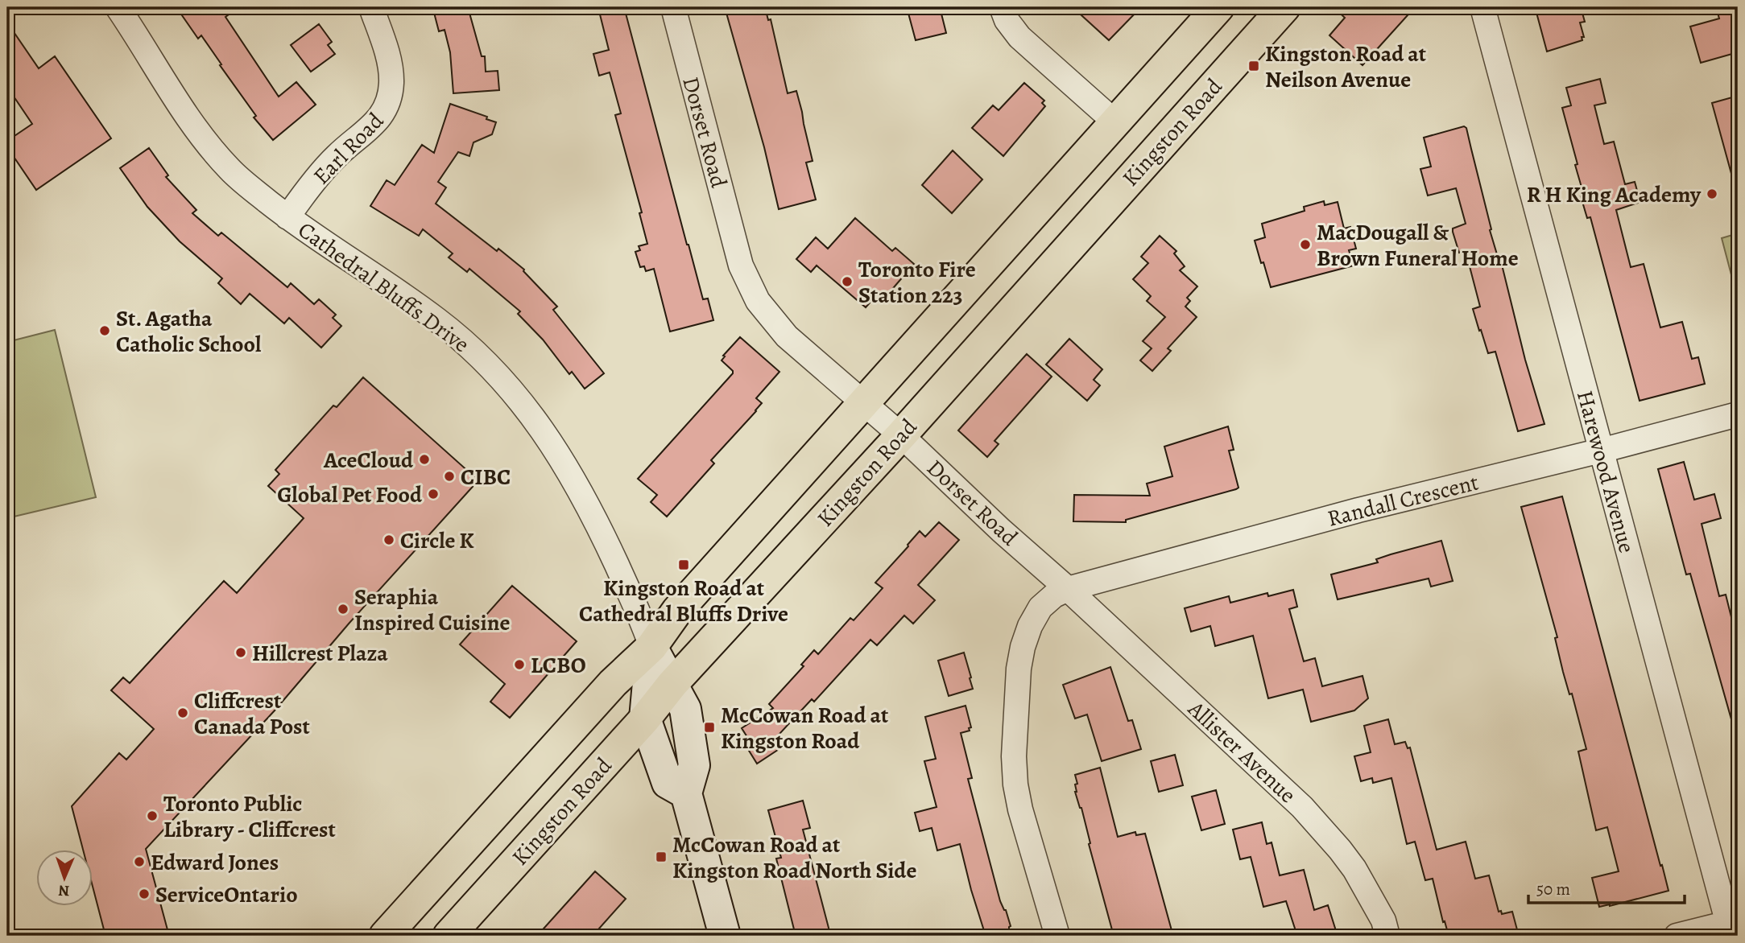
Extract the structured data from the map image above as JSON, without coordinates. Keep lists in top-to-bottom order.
{
  "streets": {
    "main road": ["Kingston Road"],
    "street": [
      "Dorset Road",
      "Earl Road",
      "Cathedral Bluffs Drive",
      "Harewood Avenue",
      "Randall Crescent",
      "Allister Avenue"
    ]
  },
  "crossings": [
    ["Dorset Road", "Kingston Road"],
    ["Dorset Road", "Randall Crescent"],
    ["Dorset Road", "Allister Avenue"],
    ["Earl Road", "Cathedral Bluffs Drive"],
    ["Harewood Avenue", "Randall Crescent"],
    ["Randall Crescent", "Allister Avenue"]
  ],
  "places": {
    "transit": [
      "Kingston Road at Neilson Avenue",
      "Kingston Road at Cathedral Bluffs Drive",
      "McCowan Road at Kingston Road",
      "McCowan Road at Kingston Road North Side"
    ],
    "other": [
      "R H King Academy",
      "MacDougall & Brown Funeral Home",
      "Toronto Fire Station 223",
      "St. Agatha Catholic School",
      "AceCloud",
      "CIBC",
      "Global Pet Food",
      "Circle K",
      "Seraphia Inspired Cuisine",
      "Hillcrest Plaza",
      "LCBO",
      "Cliffcrest Canada Post",
      "Toronto Public Library - Cliffcrest",
      "Edward Jones",
      "ServiceOntario"
    ]
  },
  "scale_bar": "50 m",
  "north": "bottom"
}
